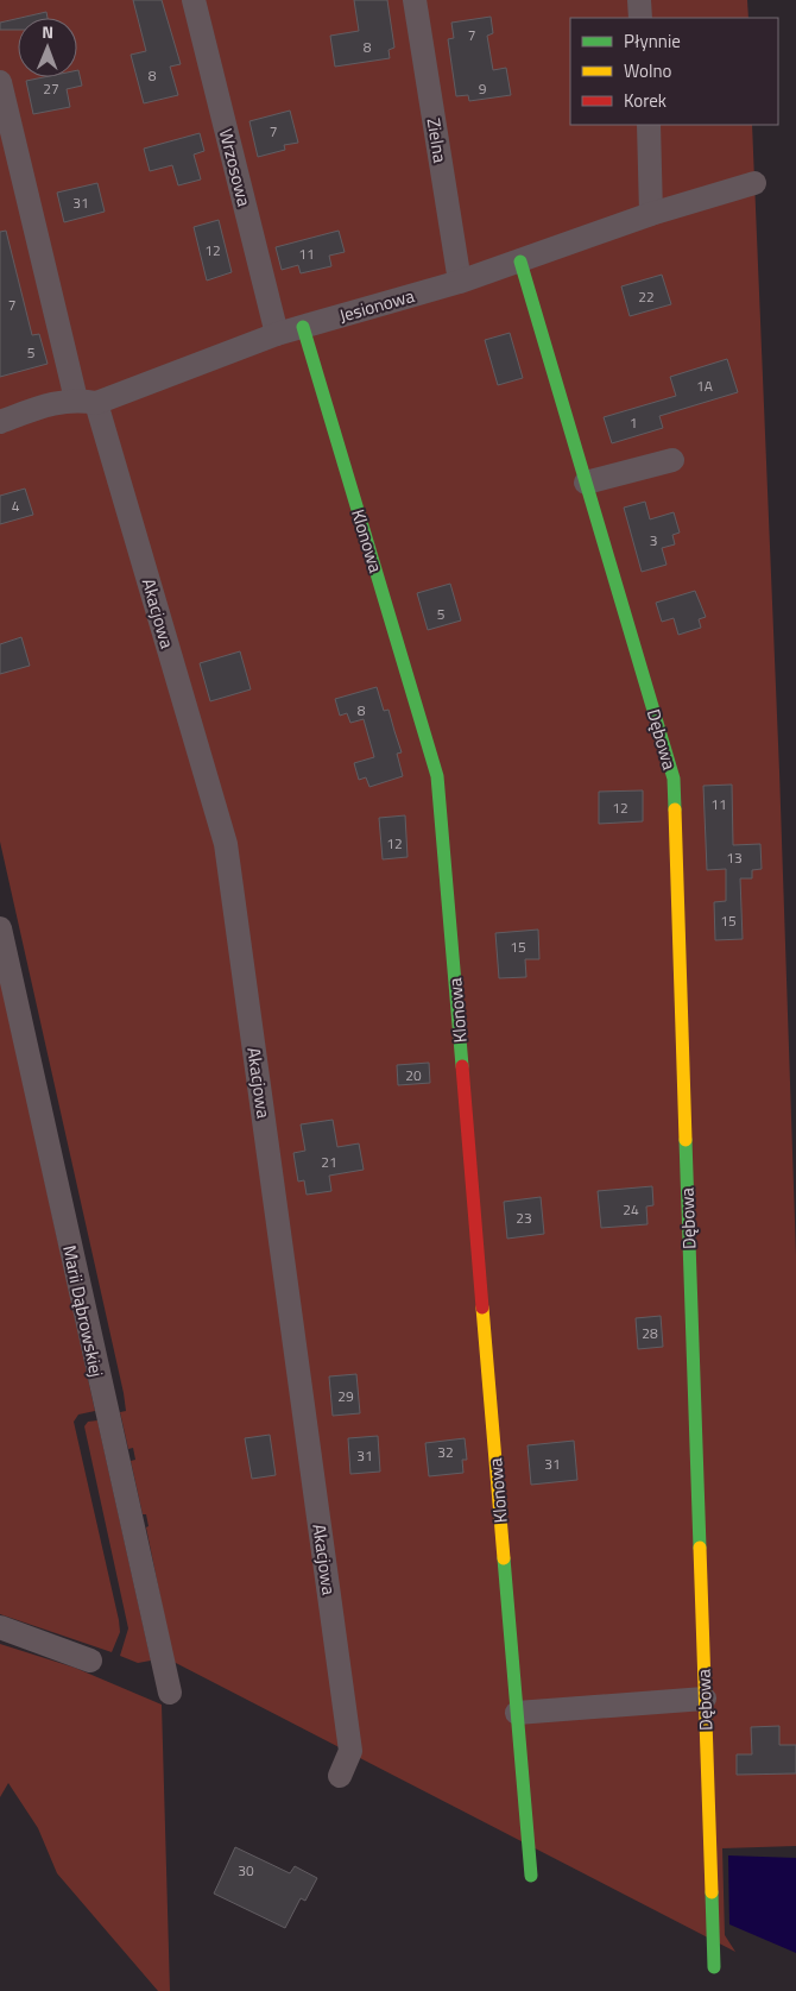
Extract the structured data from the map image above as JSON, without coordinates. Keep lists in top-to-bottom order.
{
  "streets": {
    "street": [
      "Zielna",
      "Wrzosowa",
      "Jesionowa",
      "Klonowa",
      "Akacjowa",
      "Dębowa",
      "Marii Dąbrowskiej"
    ]
  },
  "crossings": [
    ["Zielna", "Jesionowa"],
    ["Wrzosowa", "Jesionowa"],
    ["Jesionowa", "Klonowa"],
    ["Jesionowa", "Akacjowa"],
    ["Jesionowa", "Dębowa"]
  ],
  "house_numbers": [
    "7",
    "8",
    "8",
    "27",
    "9",
    "7",
    "31",
    "12",
    "11",
    "22",
    "7",
    "5",
    "1A",
    "1",
    "4",
    "3",
    "5",
    "8",
    "11",
    "12",
    "12",
    "13",
    "15",
    "15",
    "20",
    "21",
    "24",
    "23",
    "28",
    "29",
    "32",
    "31",
    "31",
    "30"
  ],
  "legend": ["Płynnie", "Wolno", "Korek"],
  "north": "top"
}
